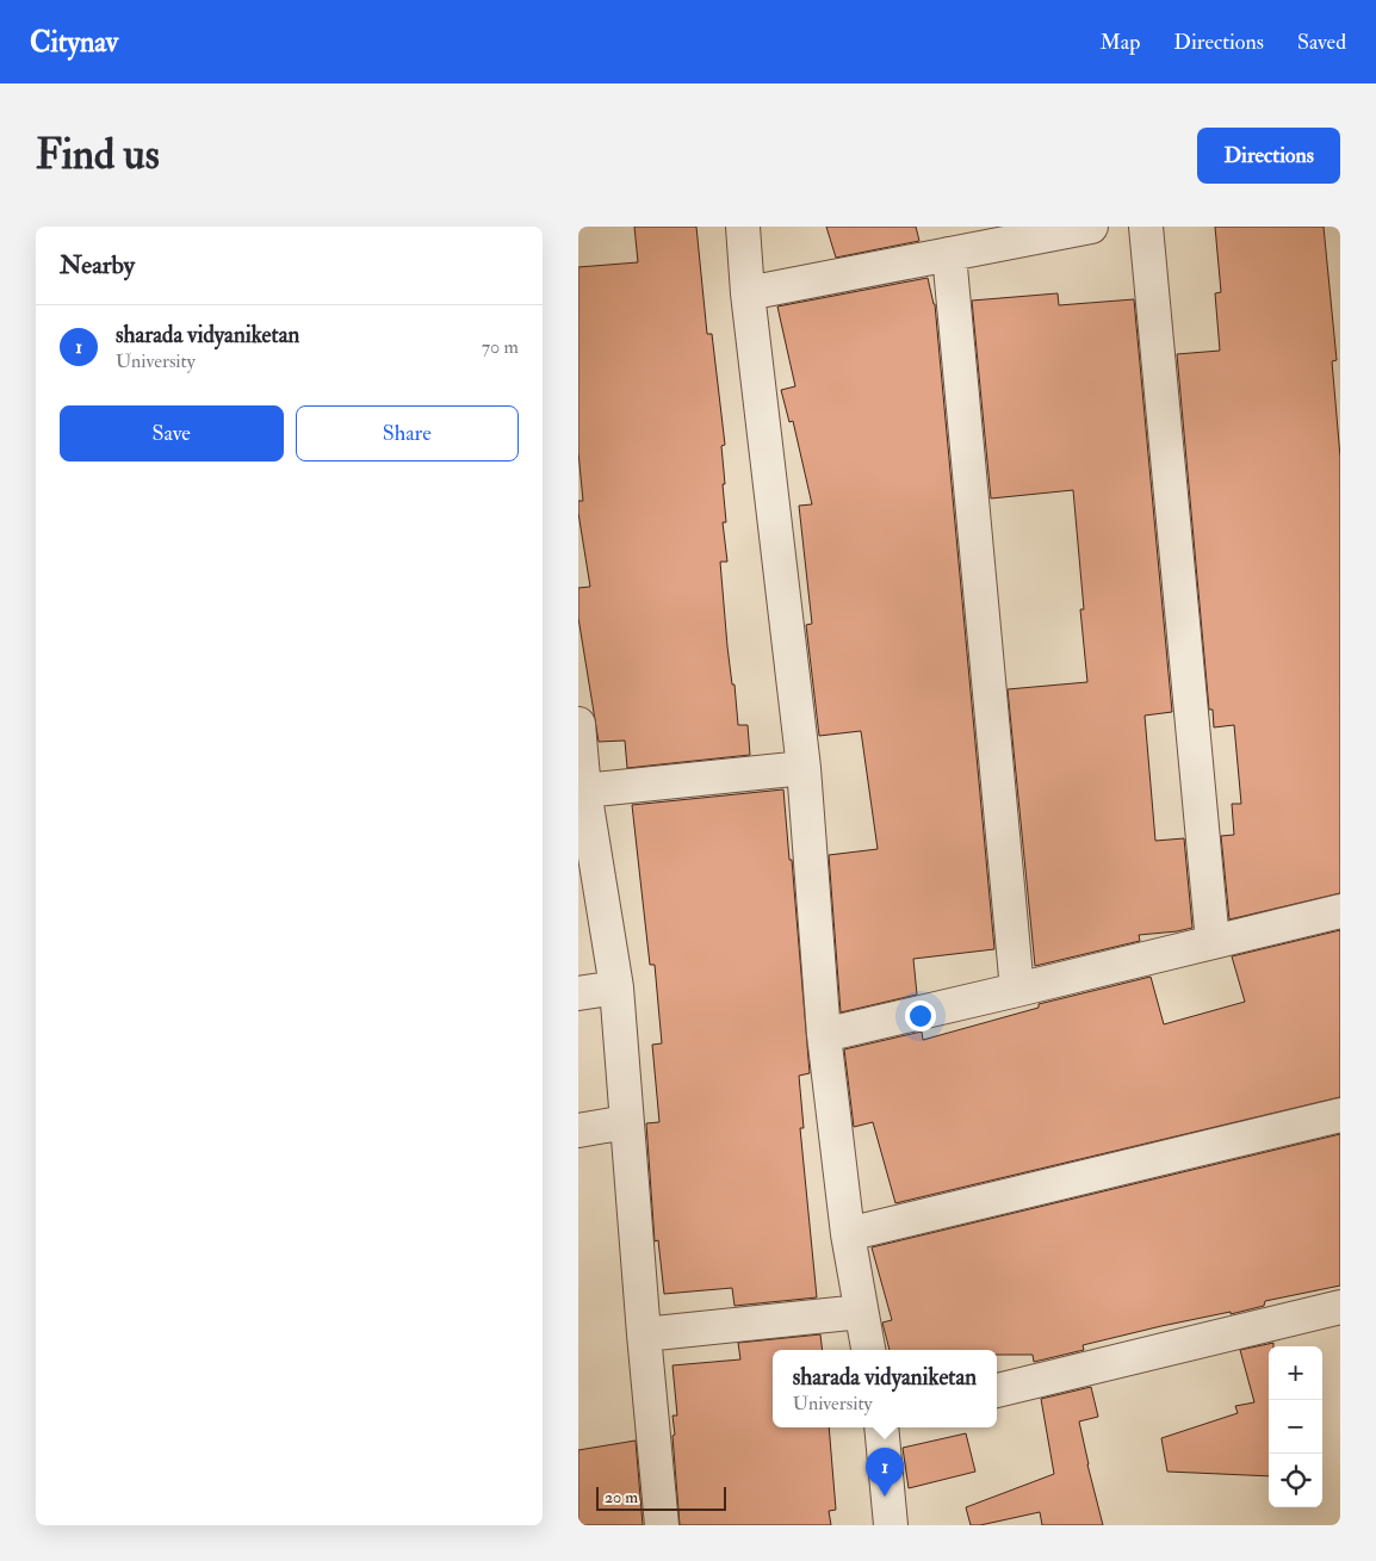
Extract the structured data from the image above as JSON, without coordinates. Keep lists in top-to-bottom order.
{
  "scale_bar": "20 m",
  "page": {
    "header": "Citynav",
    "nav": ["Map", "Directions", "Saved"],
    "buttons": [
      "Directions",
      ["Save", "Share"]
    ],
    "title": "Find us",
    "heading": "Nearby",
    "list": [
      {
        "mark": "1",
        "name": "sharada vidyaniketan",
        "note": "University",
        "value": "70 m"
      }
    ],
    "map_buttons": ["+", "−"],
    "popup": ["sharada vidyaniketan", "University"],
    "pins": "1",
    "scale": "20 m"
  }
}
